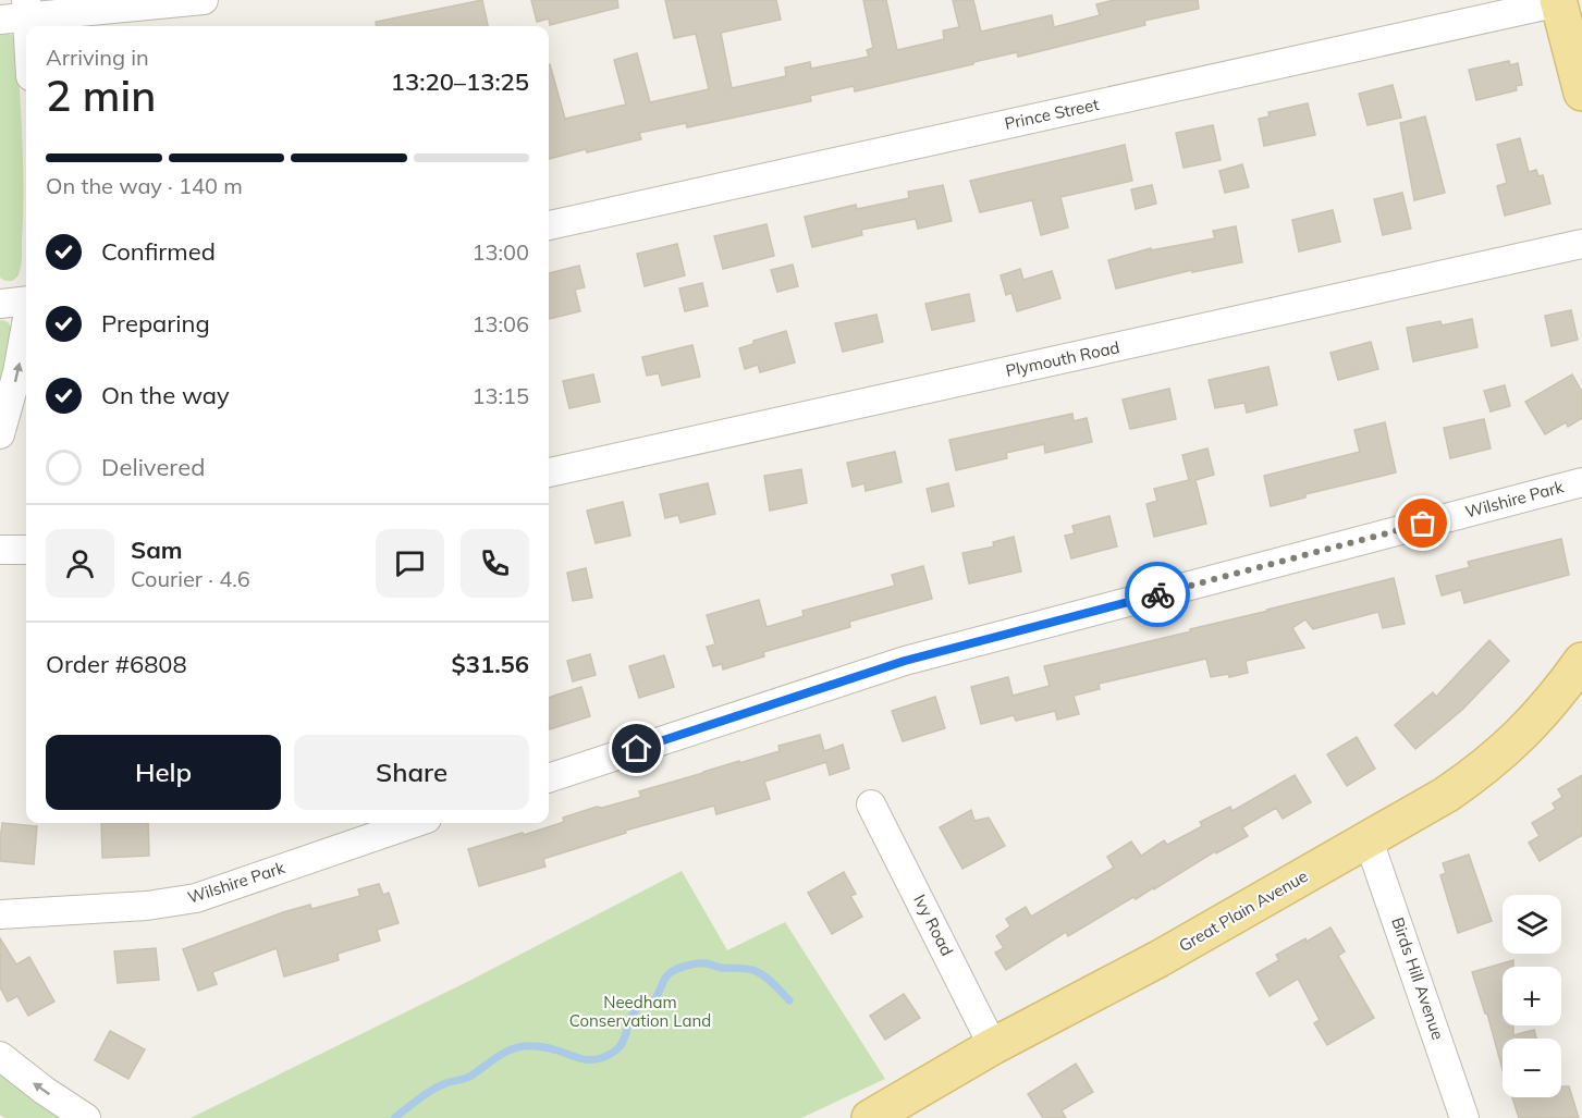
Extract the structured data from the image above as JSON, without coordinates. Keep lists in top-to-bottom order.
{
  "streets": {
    "main road": ["Great Plain Avenue"],
    "street": [
      "Prince Street",
      "Plymouth Road",
      "Wilshire Park",
      "Ivy Road",
      "Birds Hill Avenue"
    ]
  },
  "crossings": [
    ["Great Plain Avenue", "Ivy Road"],
    ["Great Plain Avenue", "Birds Hill Avenue"]
  ],
  "parks": ["Needham Conservation Land"],
  "page": {
    "heading": ["2 min", "Arriving in", "13:20–13:25"],
    "panel": [
      "Sam",
      "Courier · 4.6",
      "Order #6808",
      "$31.56"
    ],
    "bar": "On the way · 140 m",
    "list": [
      ["Confirmed", "13:00"],
      ["Preparing", "13:06"],
      ["On the way", "13:15"],
      "Delivered"
    ],
    "buttons": ["Help", "Share"],
    "map_buttons": ["+", "−"]
  }
}
